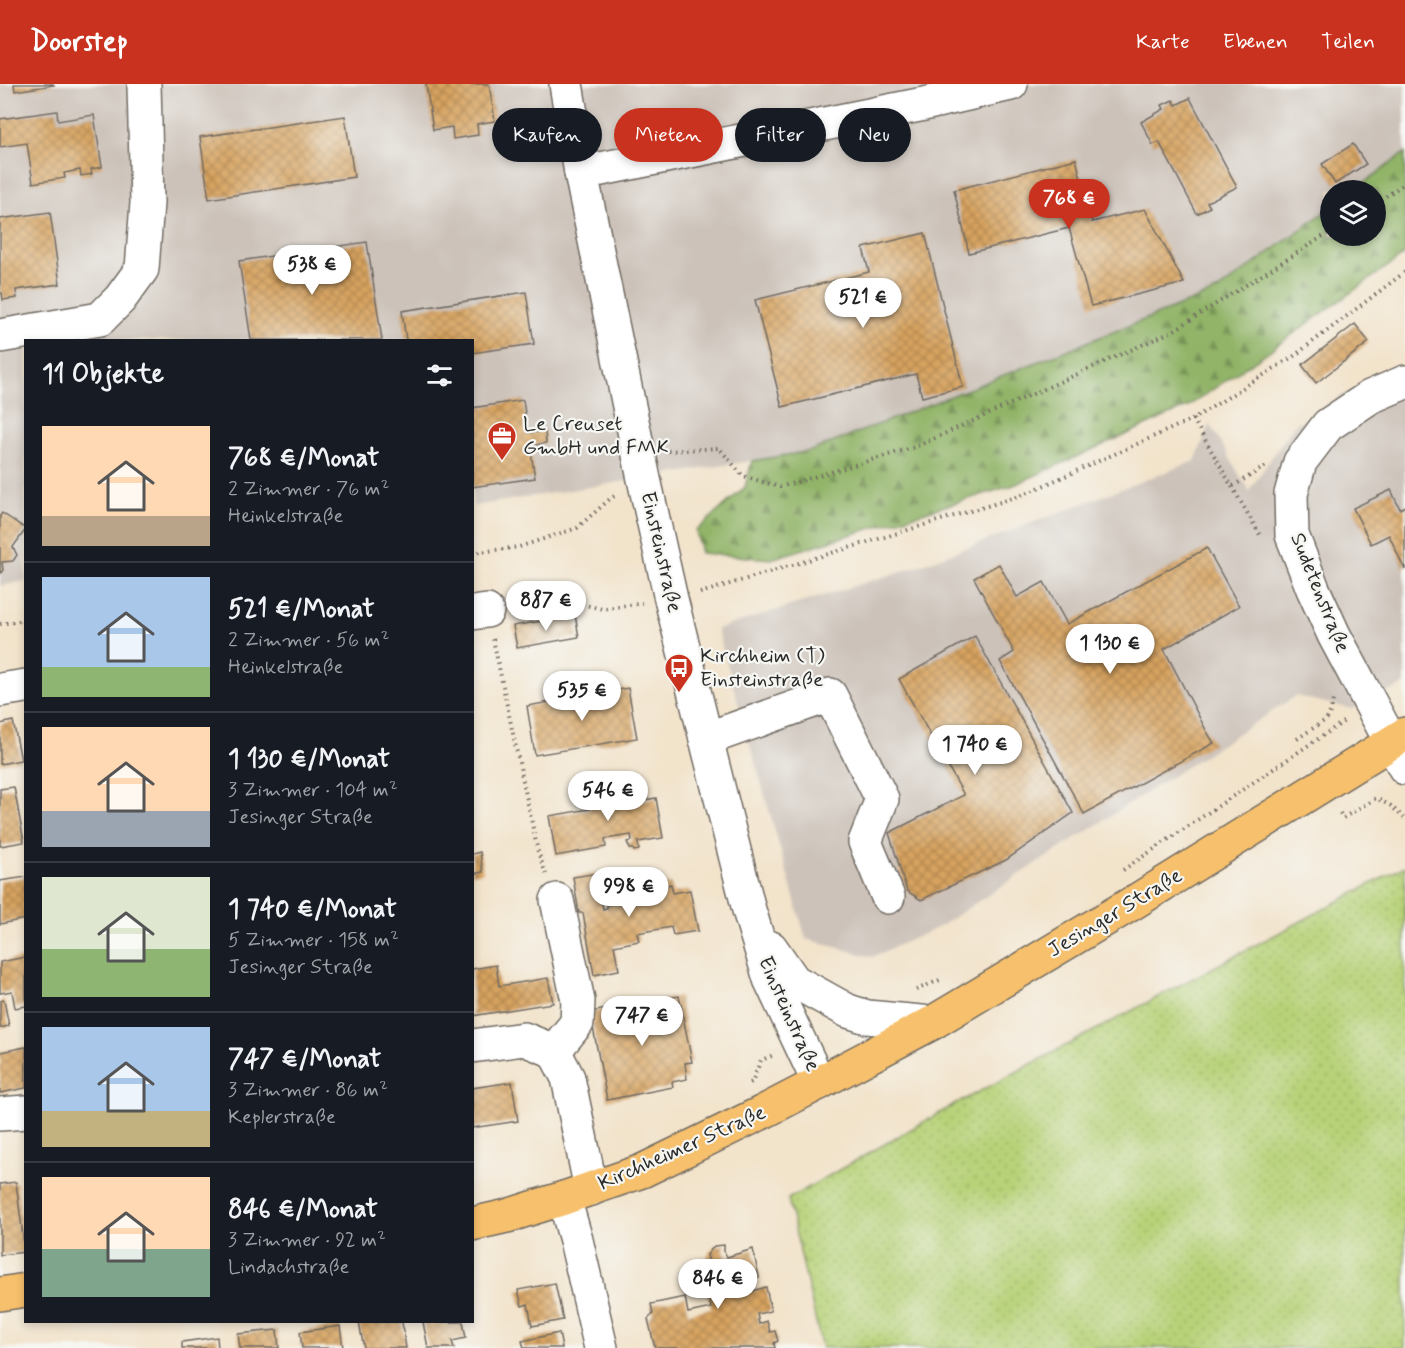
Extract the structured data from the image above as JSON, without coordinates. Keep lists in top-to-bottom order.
{
  "streets": {
    "main road": ["Jesinger Straße", "Kirchheimer Straße"],
    "street": ["Einsteinstraße", "Sudetenstraße"]
  },
  "crossings": [
    ["Einsteinstraße", "Jesinger Straße"],
    ["Einsteinstraße", "Kirchheimer Straße"],
    ["Sudetenstraße", "Jesinger Straße"],
    ["Jesinger Straße", "Kirchheimer Straße"]
  ],
  "places": {
    "office": ["Le Creuset GmbH und FMK"],
    "bus stop": ["Kirchheim (T) Einsteinstraße"]
  },
  "page": {
    "header": "Doorstep",
    "nav": ["Karte", "Ebenen", "Teilen"],
    "chip": [
      "Kaufen",
      "Mieten",
      "Filter",
      "Neu"
    ],
    "price": [
      "768 €",
      "538 €",
      "521 €",
      "887 €",
      "1 130 €",
      "535 €",
      "1 740 €",
      "546 €",
      "998 €",
      "747 €",
      "846 €"
    ],
    "heading": "11 Objekte",
    "list": [
      {
        "name": "768 €/Monat",
        "note": "2 Zimmer · 76 m² · Heinkelstraße"
      },
      {
        "name": "521 €/Monat",
        "note": "2 Zimmer · 56 m² · Heinkelstraße"
      },
      {
        "name": "1 130 €/Monat",
        "note": "3 Zimmer · 104 m² · Jesinger Straße"
      },
      {
        "name": "1 740 €/Monat",
        "note": "5 Zimmer · 158 m² · Jesinger Straße"
      },
      {
        "name": "747 €/Monat",
        "note": "3 Zimmer · 86 m² · Keplerstraße"
      },
      {
        "name": "846 €/Monat",
        "note": "3 Zimmer · 92 m² · Lindachstraße"
      }
    ]
  }
}
